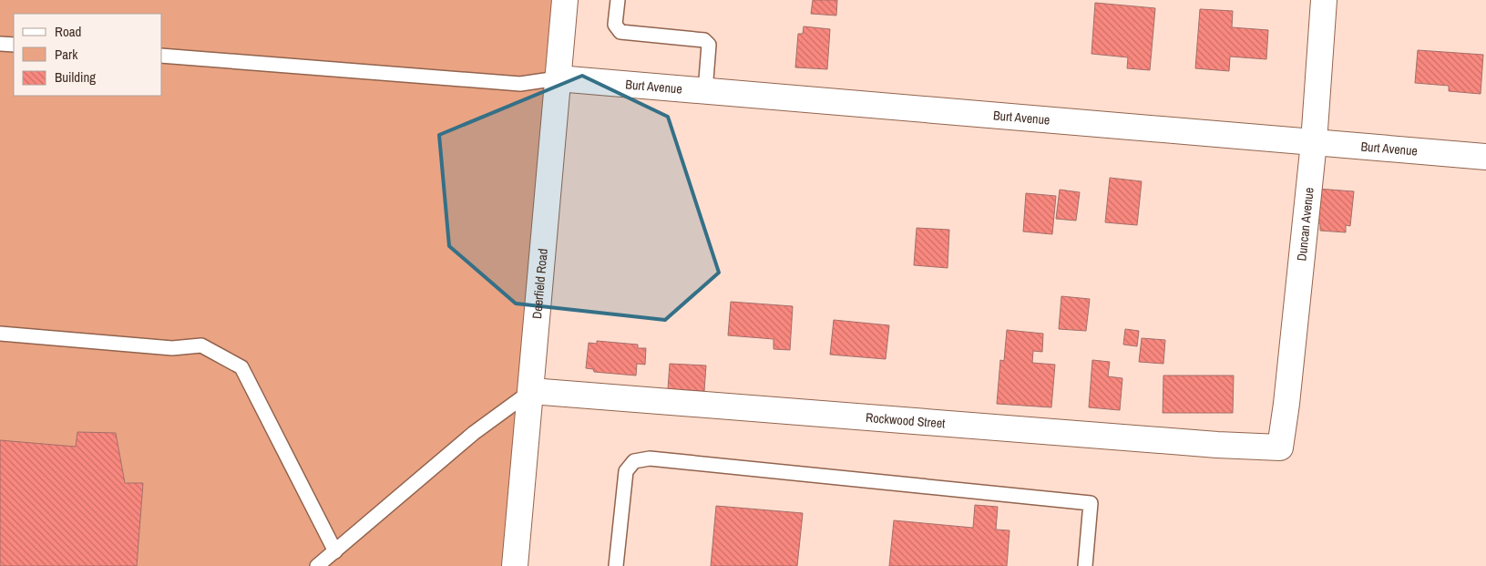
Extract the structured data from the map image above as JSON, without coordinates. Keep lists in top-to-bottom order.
{
  "streets": {
    "street": [
      "Burt Avenue",
      "Duncan Avenue",
      "Deerfield Road",
      "Rockwood Street"
    ]
  },
  "crossings": [
    ["Burt Avenue", "Duncan Avenue"],
    ["Burt Avenue", "Deerfield Road"],
    ["Duncan Avenue", "Rockwood Street"],
    ["Deerfield Road", "Rockwood Street"]
  ],
  "legend": ["Road", "Park", "Building"]
}
